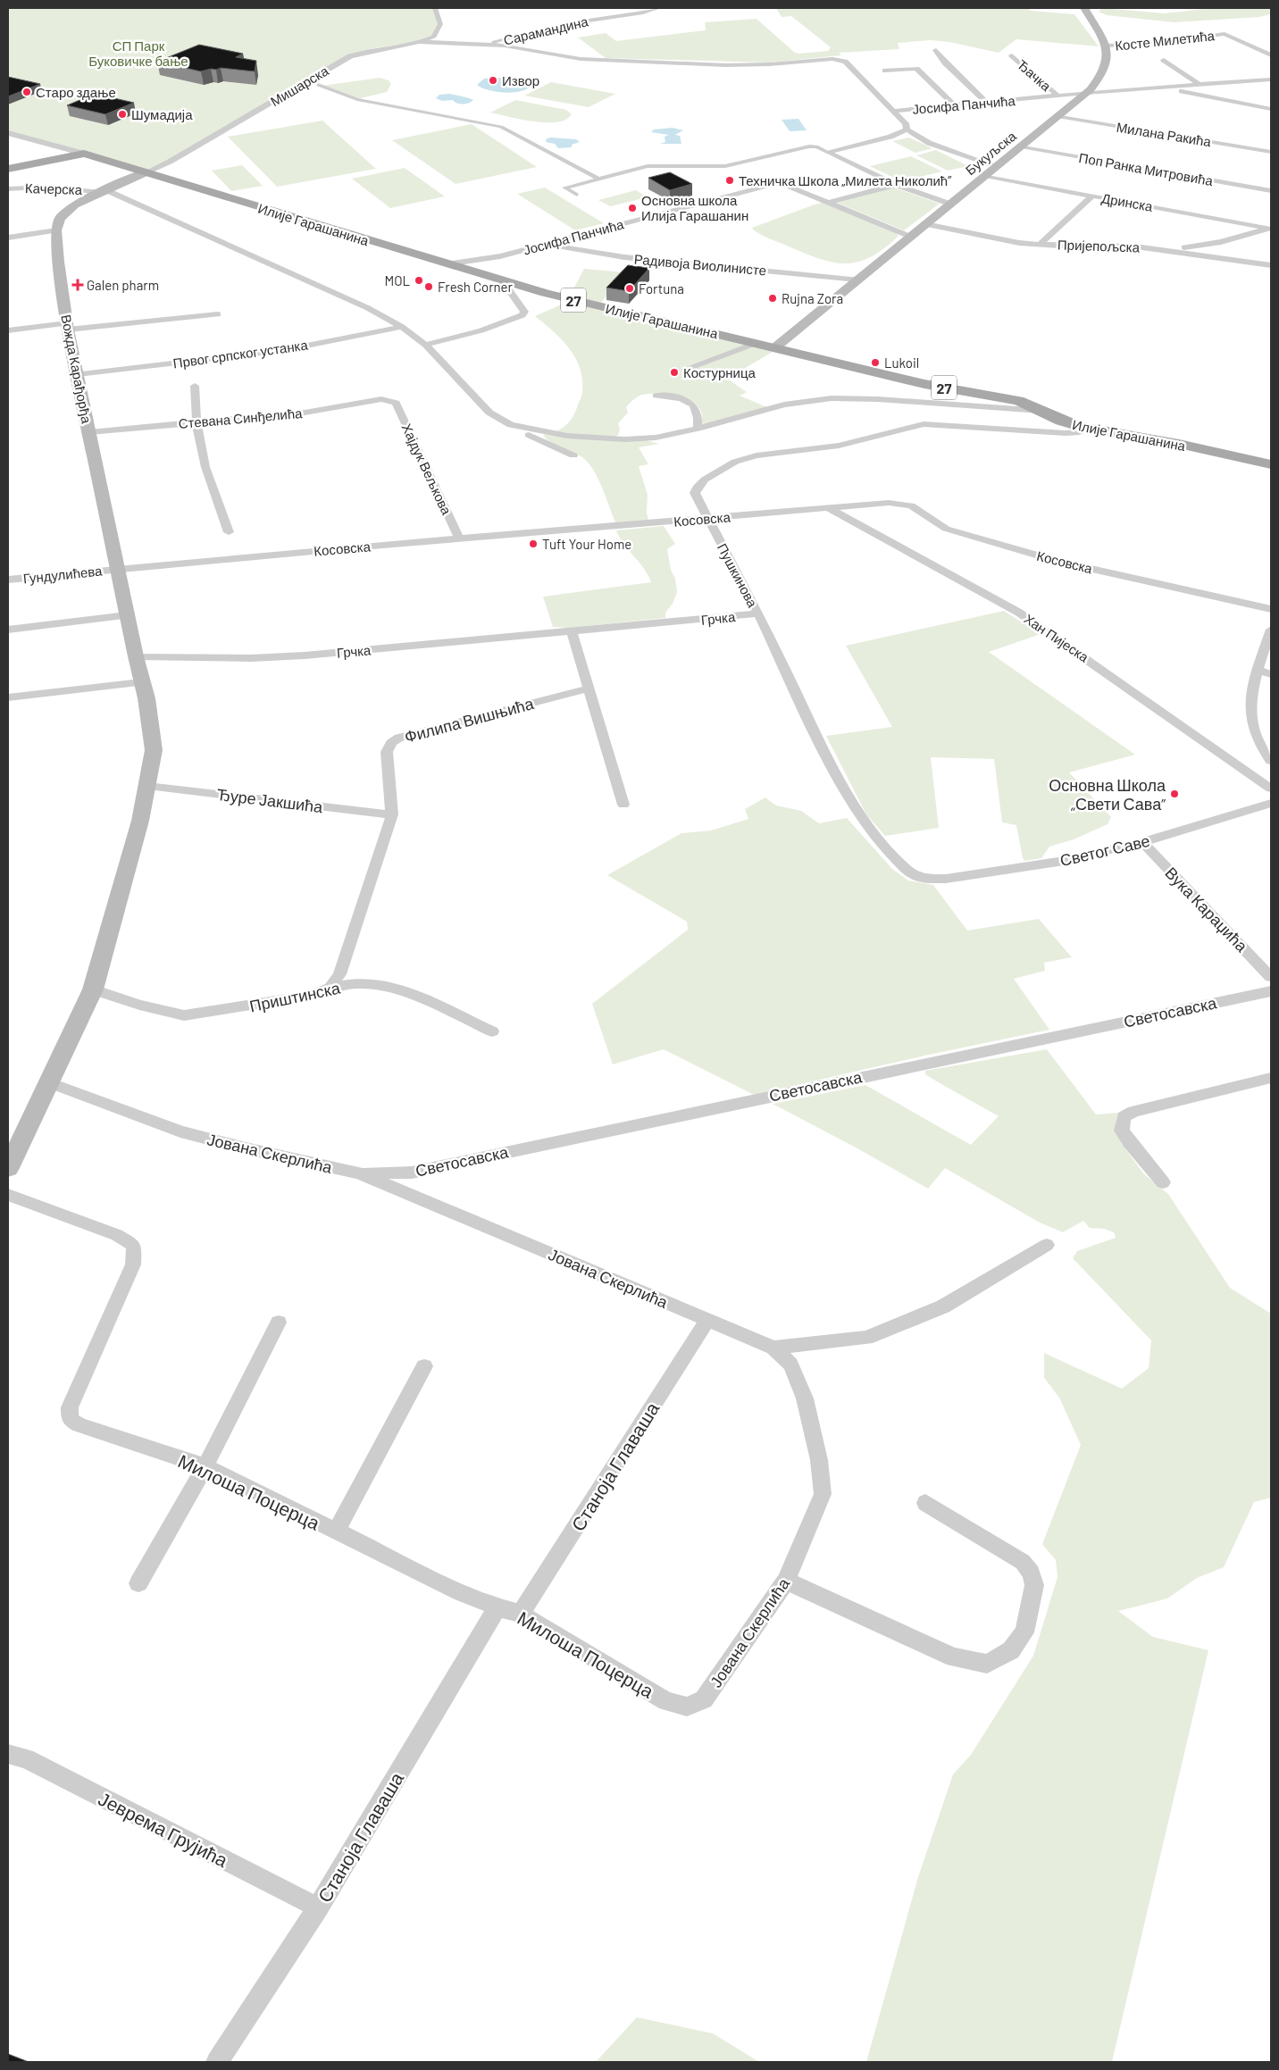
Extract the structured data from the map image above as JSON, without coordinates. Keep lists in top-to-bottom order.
{
  "streets": {
    "main road": [
      "Букуљска",
      "Илије Гарашанина",
      "27",
      "Вожда Карађорђа"
    ],
    "street": [
      "Сарамандина",
      "Косте Милетића",
      "Ђачка",
      "Мишарска",
      "Јосифа Панчића",
      "Милана Ракића",
      "Поп Ранка Митровића",
      "Качерска",
      "Дринска",
      "Пријепољска",
      "Радивоја Виолинисте",
      "Првог српског устанка",
      "Стевана Синђелића",
      "Хајдук Вељкова",
      "Косовска",
      "Гундулићева",
      "Пушкинова",
      "Грчка",
      "Хан Пијеска",
      "Филипа Вишњића",
      "Ђуре Јакшића",
      "Светог Саве",
      "Вука Караџића",
      "Приштинска",
      "Светосавска",
      "Јована Скерлића",
      "Станоја Главаша",
      "Милоша Поцерца",
      "Јеврема Грујића"
    ]
  },
  "crossings": [
    ["Косте Милетића", "Букуљска"],
    ["Ђачка", "Јосифа Панчића"],
    ["Мишарска", "Илије Гарашанина"],
    ["Јосифа Панчића", "Букуљска"],
    ["Јосифа Панчића", "Илије Гарашанина"],
    ["Јосифа Панчића", "Радивоја Виолинисте"],
    ["Милана Ракића", "Букуљска"],
    ["Букуљска", "Поп Ранка Митровића"],
    ["Букуљска", "Дринска"],
    ["Букуљска", "Илије Гарашанина"],
    ["Букуљска", "Пријепољска"],
    ["Букуљска", "Радивоја Виолинисте"],
    ["Качерска", "Првог српског устанка"],
    ["Илије Гарашанина", "27"],
    ["Илије Гарашанина", "Пушкинова"],
    ["Првог српског устанка", "Вожда Карађорђа"],
    ["Вожда Карађорђа", "Стевана Синђелића"],
    ["Вожда Карађорђа", "Косовска"],
    ["Вожда Карађорђа", "Гундулићева"],
    ["Вожда Карађорђа", "Грчка"],
    ["Вожда Карађорђа", "Ђуре Јакшића"],
    ["Вожда Карађорђа", "Приштинска"],
    ["Вожда Карађорђа", "Јована Скерлића"],
    ["Стевана Синђелића", "Хајдук Вељкова"],
    ["Хајдук Вељкова", "Косовска"],
    ["Косовска", "Гундулићева"],
    ["Косовска", "Пушкинова"],
    ["Косовска", "Хан Пијеска"],
    ["Пушкинова", "Грчка"],
    ["Пушкинова", "Светог Саве"],
    ["Филипа Вишњића", "Ђуре Јакшића"],
    ["Филипа Вишњића", "Приштинска"],
    ["Светог Саве", "Вука Караџића"],
    ["Светосавска", "Јована Скерлића"],
    ["Јована Скерлића", "Станоја Главаша"],
    ["Јована Скерлића", "Милоша Поцерца"],
    ["Станоја Главаша", "Милоша Поцерца"],
    ["Станоја Главаша", "Јеврема Грујића"]
  ],
  "parks": ["СП Парк Буковичке бање"],
  "places": {
    "other": [
      "Извор",
      "Старо здање",
      "Шумадија",
      "Техничка Школа „Милета Николић”",
      "Основна школа Илија Гарашанин",
      "MOL",
      "Fresh Corner",
      "Fortuna",
      "Rujna Zora",
      "Lukoil",
      "Костурница",
      "Tuft Your Home",
      "Основна Школа „Свети Сава”"
    ],
    "health": ["Galen pharm"]
  }
}
